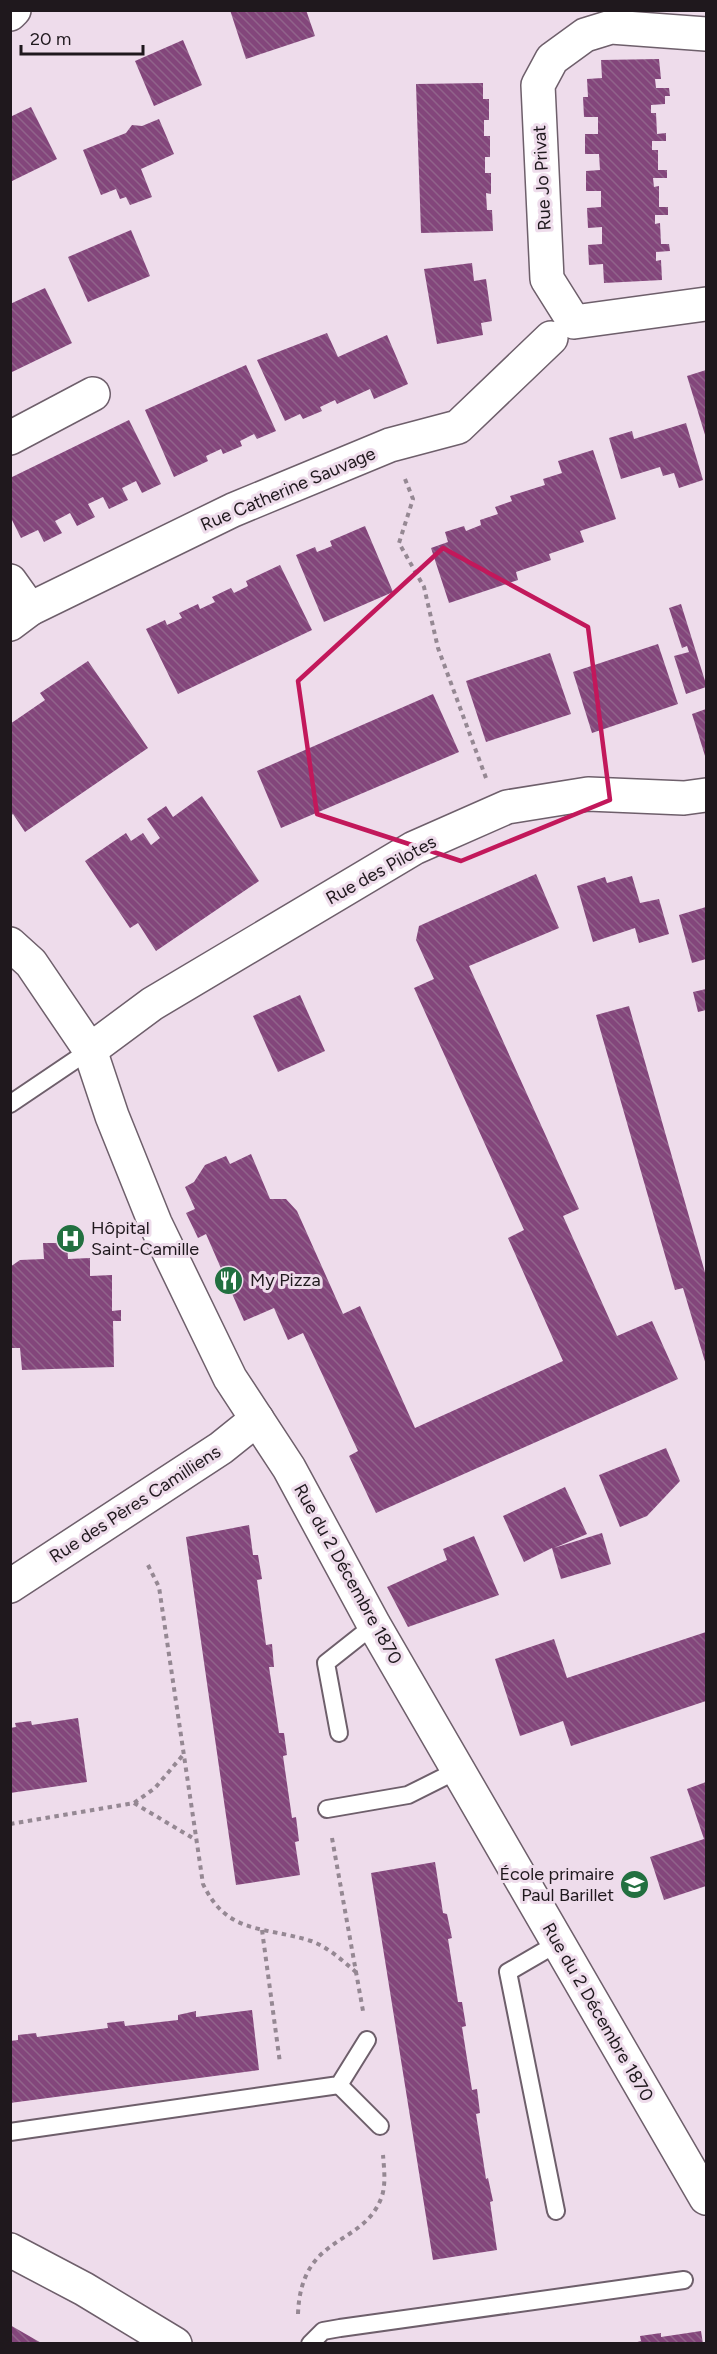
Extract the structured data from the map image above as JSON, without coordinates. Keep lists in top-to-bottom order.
{
  "streets": {
    "street": [
      "Rue Jo Privat",
      "Rue Catherine Sauvage",
      "Rue des Pilotes",
      "Rue des Pères Camilliens",
      "Rue du 2 Décembre 1870"
    ]
  },
  "crossings": [
    ["Rue des Pilotes", "Rue du 2 Décembre 1870"],
    ["Rue des Pères Camilliens", "Rue du 2 Décembre 1870"]
  ],
  "places": {
    "hospital": ["Hôpital Saint-Camille"],
    "restaurant": ["My Pizza"],
    "school or university": ["École primaire Paul Barillet"]
  },
  "scale_bar": "20 m"
}
